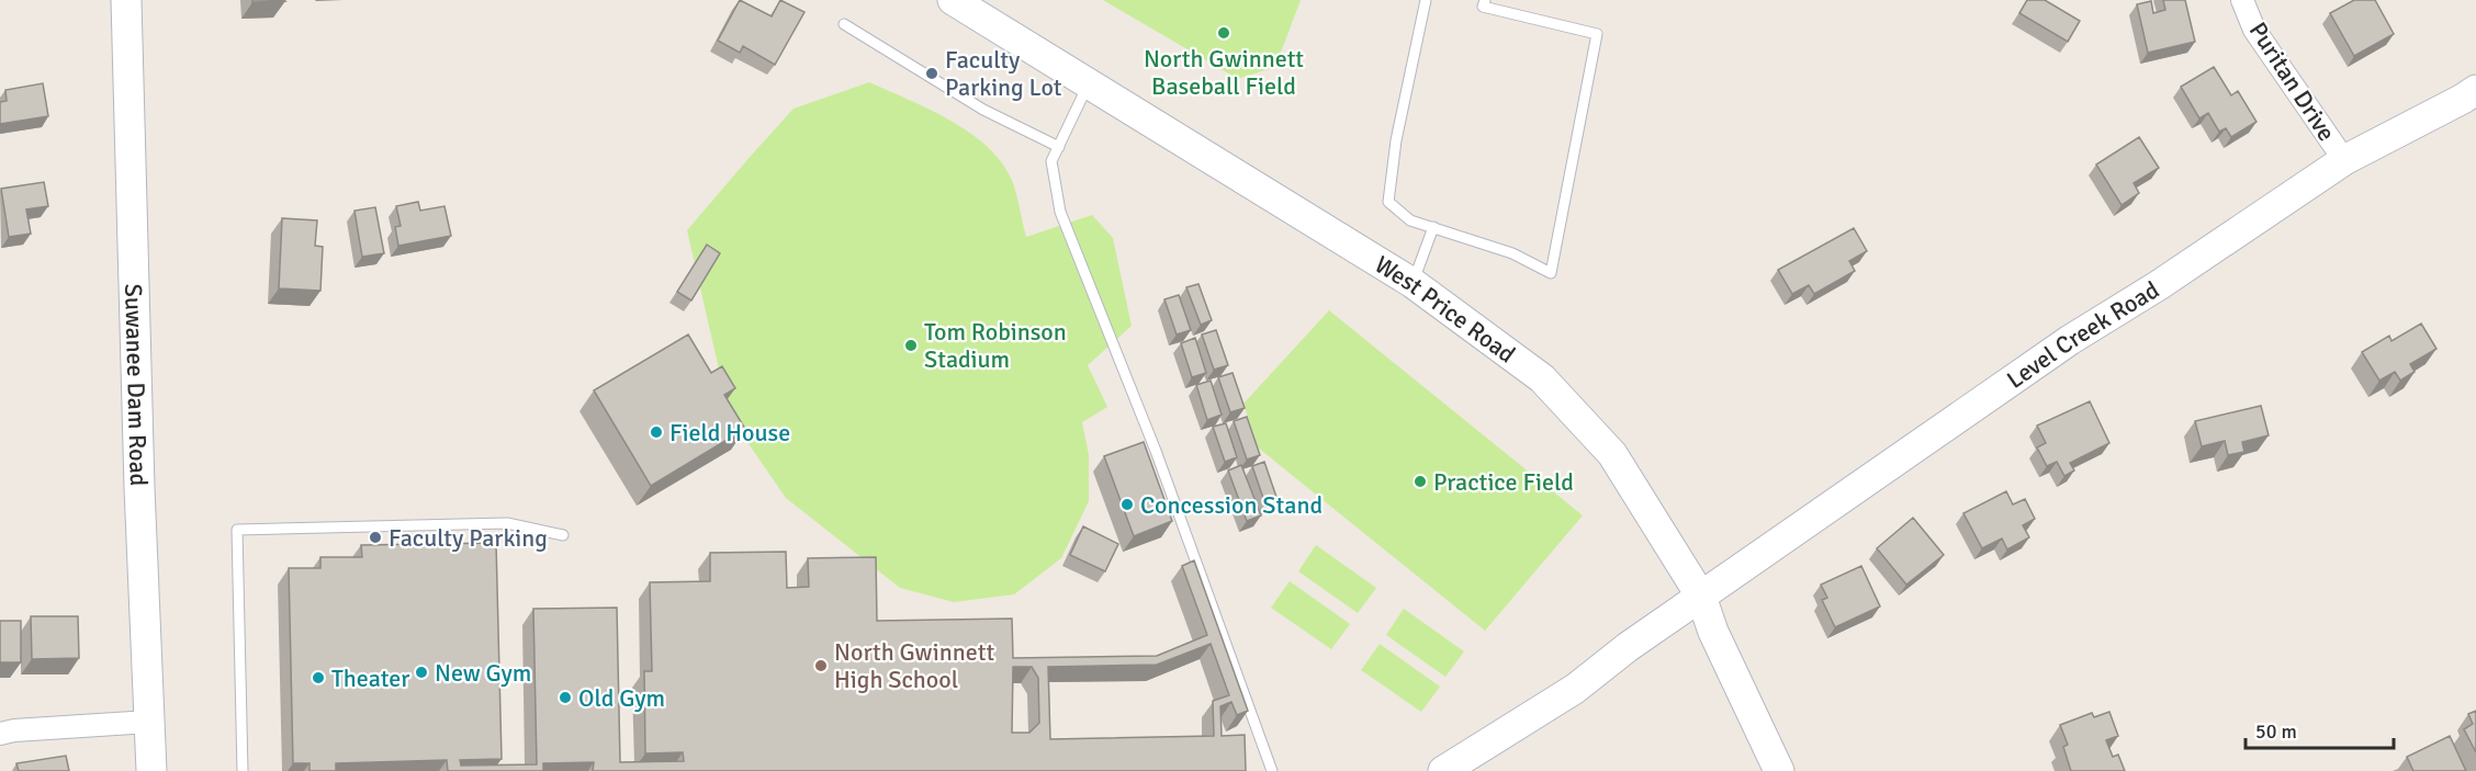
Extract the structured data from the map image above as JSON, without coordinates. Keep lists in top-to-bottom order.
{
  "streets": {
    "street": [
      "Puritan Drive",
      "West Price Road",
      "Level Creek Road",
      "Suwanee Dam Road"
    ]
  },
  "crossings": [
    ["Puritan Drive", "Level Creek Road"],
    ["West Price Road", "Level Creek Road"]
  ],
  "places": [
    "North Gwinnett Baseball Field",
    "Faculty Parking Lot",
    "Tom Robinson Stadium",
    "Field House",
    "Practice Field",
    "Concession Stand",
    "Faculty Parking",
    "North Gwinnett High School",
    "New Gym",
    "Theater",
    "Old Gym"
  ],
  "scale_bar": "50 m"
}
